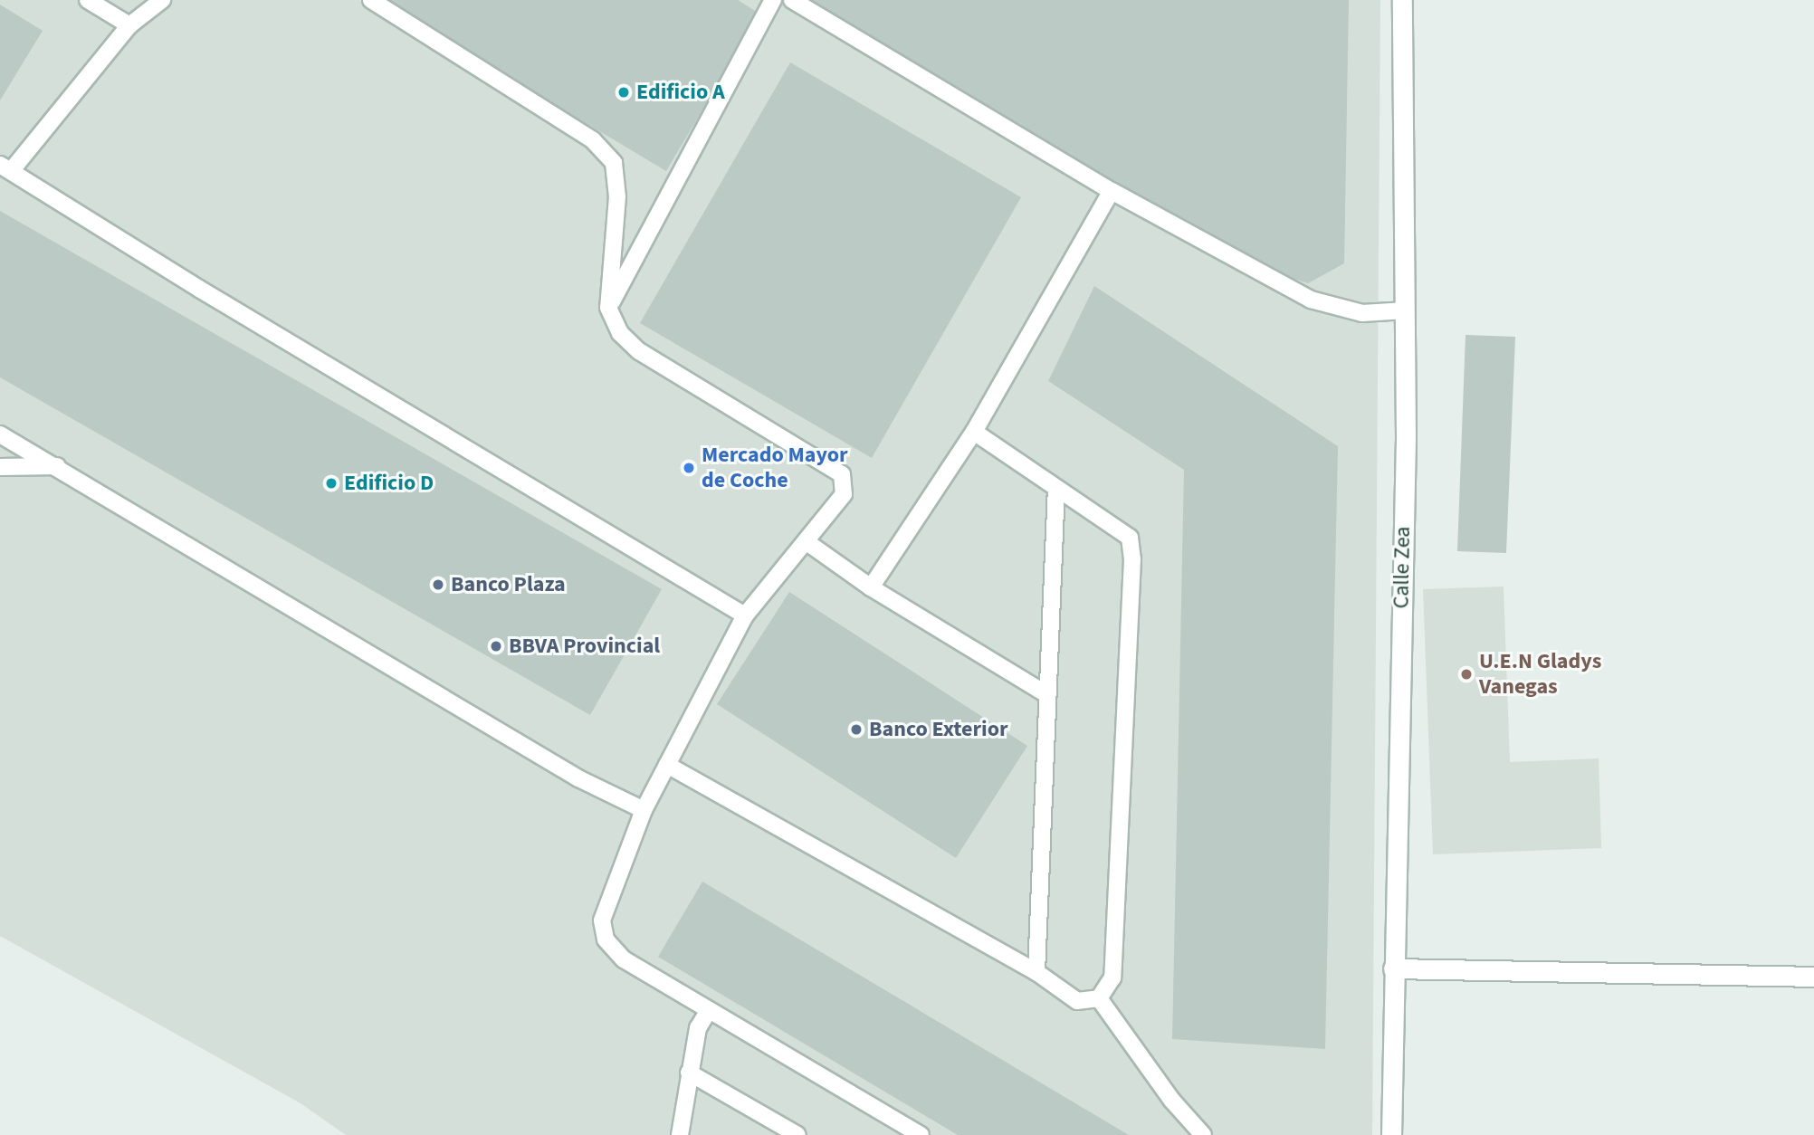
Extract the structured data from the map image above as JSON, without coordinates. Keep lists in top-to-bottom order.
{
  "streets": {
    "street": ["Calle Zea"]
  },
  "places": [
    "Edificio A",
    "Mercado Mayor de Coche",
    "Edificio D",
    "Banco Plaza",
    "BBVA Provincial",
    "U.E.N Gladys Vanegas",
    "Banco Exterior"
  ]
}
